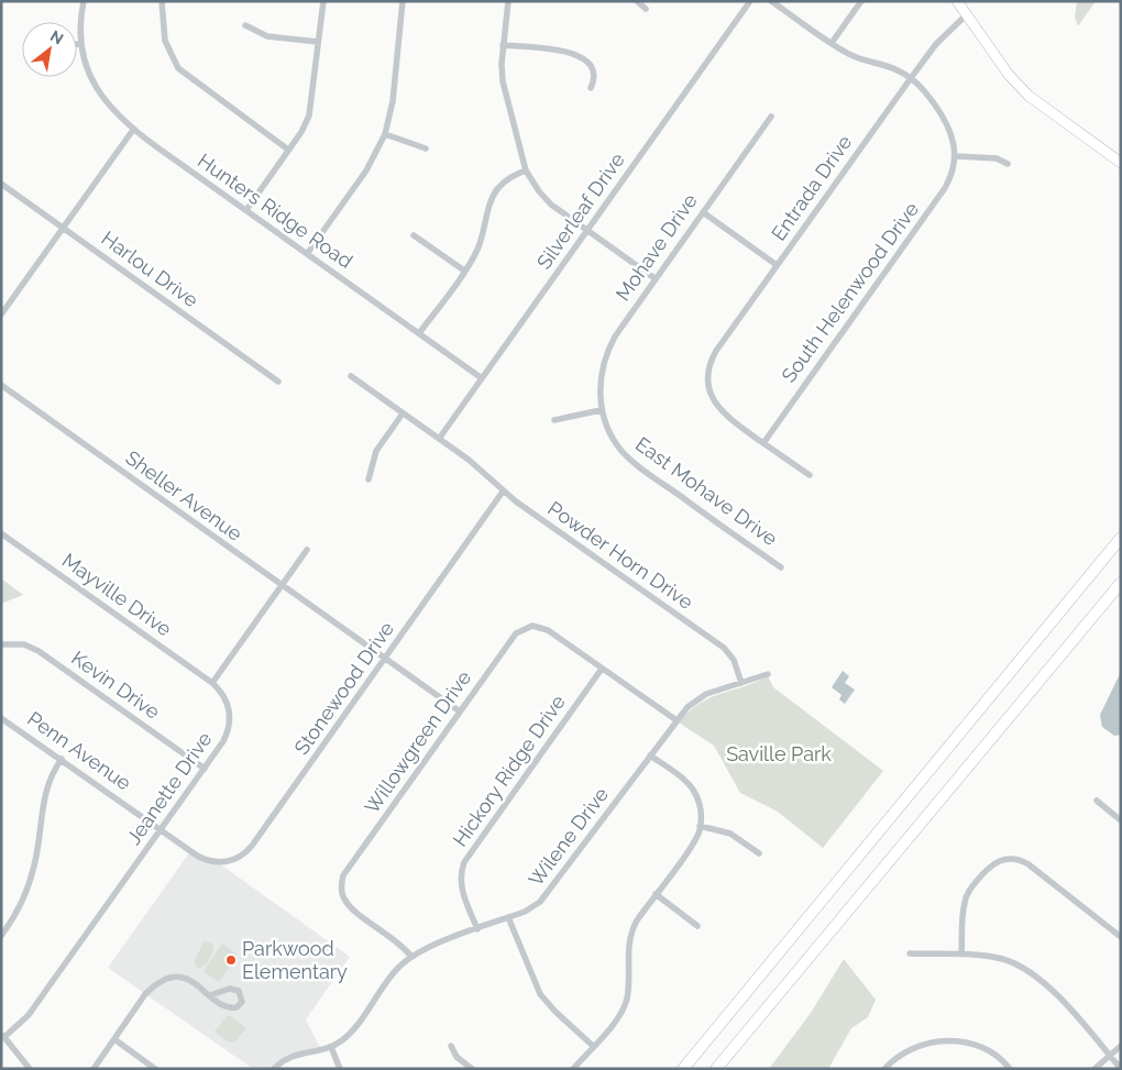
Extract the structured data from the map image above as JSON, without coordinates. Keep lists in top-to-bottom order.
{
  "streets": {
    "street": [
      "Entrada Drive",
      "Hunters Ridge Road",
      "Silverleaf Drive",
      "Mohave Drive",
      "Harlou Drive",
      "South Helenwood Drive",
      "East Mohave Drive",
      "Sheller Avenue",
      "Powder Horn Drive",
      "Mayville Drive",
      "Kevin Drive",
      "Stonewood Drive",
      "Willowgreen Drive",
      "Penn Avenue",
      "Hickory Ridge Drive",
      "Jeanette Drive",
      "Wilene Drive"
    ]
  },
  "crossings": [
    ["Entrada Drive", "South Helenwood Drive"],
    ["Hunters Ridge Road", "Silverleaf Drive"],
    ["Silverleaf Drive", "Powder Horn Drive"],
    ["Mohave Drive", "East Mohave Drive"],
    ["Sheller Avenue", "Stonewood Drive"],
    ["Sheller Avenue", "Willowgreen Drive"],
    ["Powder Horn Drive", "Stonewood Drive"],
    ["Powder Horn Drive", "Wilene Drive"],
    ["Mayville Drive", "Jeanette Drive"],
    ["Kevin Drive", "Jeanette Drive"],
    ["Stonewood Drive", "Penn Avenue"],
    ["Willowgreen Drive", "Hickory Ridge Drive"],
    ["Willowgreen Drive", "Wilene Drive"],
    ["Penn Avenue", "Jeanette Drive"],
    ["Hickory Ridge Drive", "Wilene Drive"]
  ],
  "parks": ["Saville Park"],
  "places": ["Parkwood Elementary"],
  "north": "top right"
}
